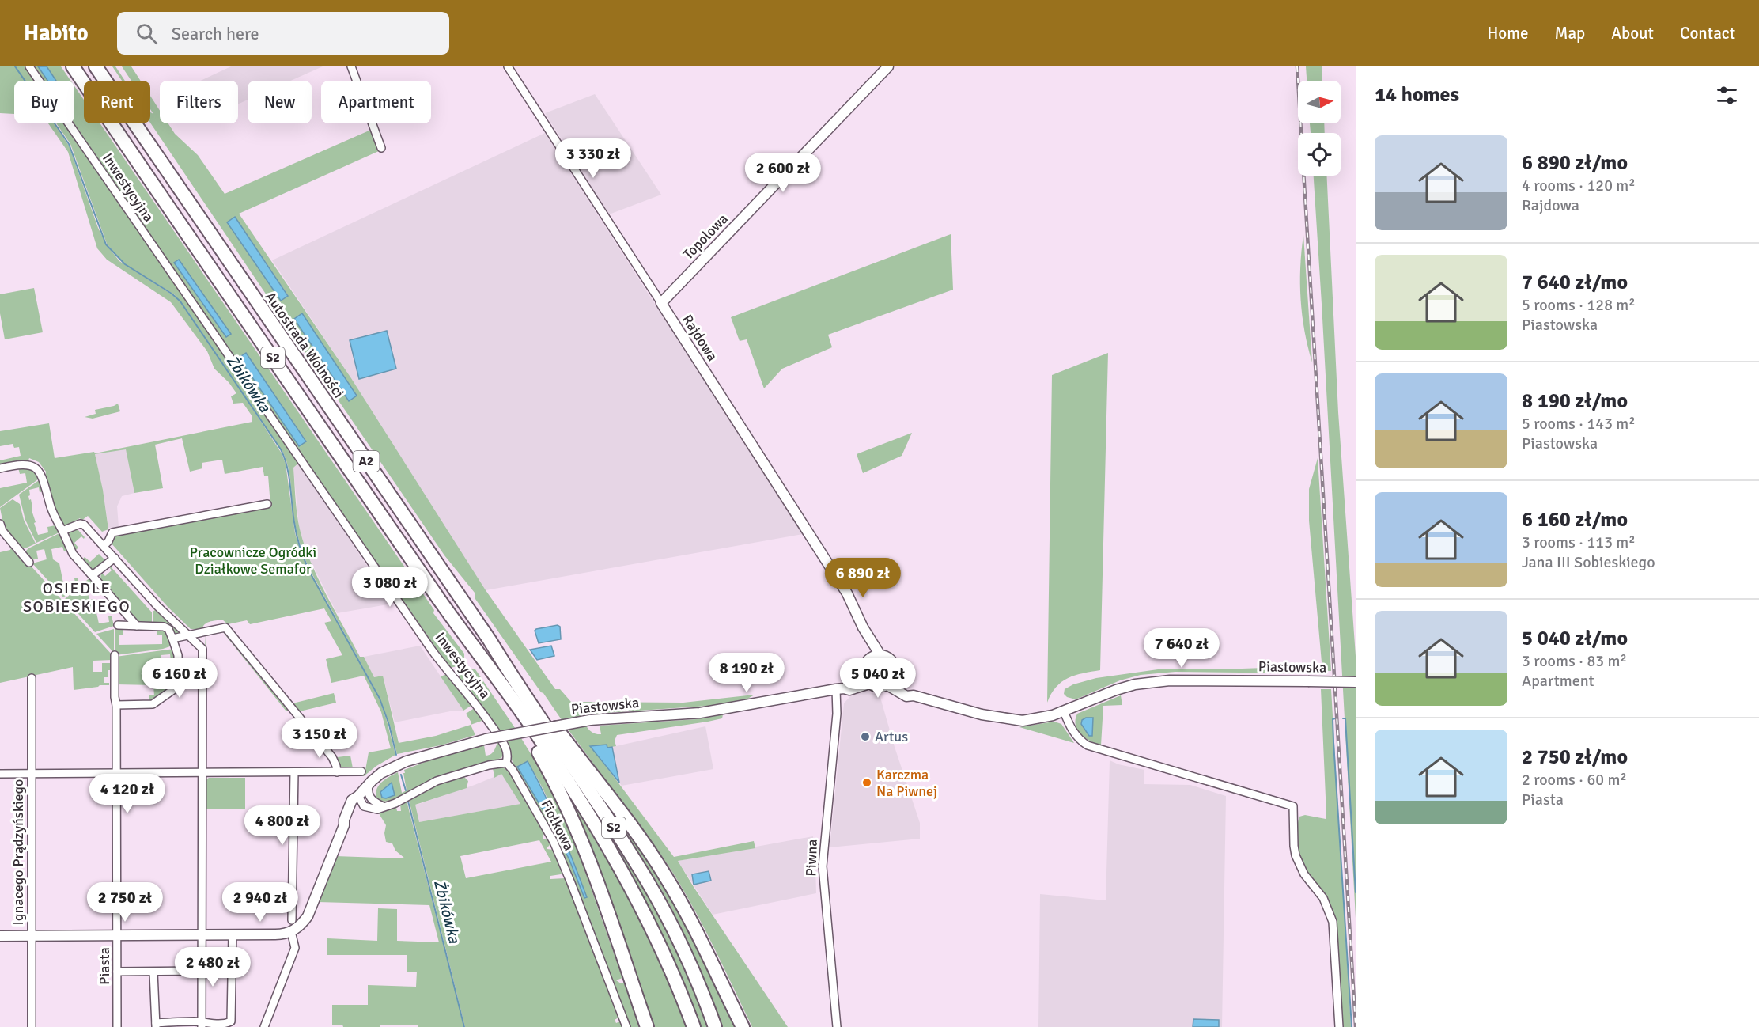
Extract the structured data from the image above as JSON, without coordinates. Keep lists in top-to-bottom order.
{
  "streets": {
    "highway": ["Autostrada Wolności", "S2", "A2"],
    "street": [
      "Inwestycyjna",
      "Topolowa",
      "Rajdowa",
      "Piastowska",
      "Fiołkowa",
      "Ignacego Prądzyńskiego",
      "Piwna",
      "Piasta"
    ]
  },
  "crossings": [
    ["Inwestycyjna", "Fiołkowa"],
    ["Topolowa", "Rajdowa"],
    ["Rajdowa", "Piastowska"],
    ["Autostrada Wolności", "S2"],
    ["Piastowska", "Piwna"]
  ],
  "districts": ["OSIEDLE SOBIESKIEGO"],
  "water": ["Żbikówka"],
  "parks": ["Pracownicze Ogródki Działkowe Semafor"],
  "places": ["Artus", "Karczma Na Piwnej"],
  "north": "right",
  "page": {
    "header": "Habito",
    "search": "Search here",
    "nav": [
      "Home",
      "Map",
      "About",
      "Contact"
    ],
    "heading": "14 homes",
    "chip": [
      "Buy",
      "Rent",
      "Filters",
      "New",
      "Apartment"
    ],
    "list": [
      {
        "name": "6 890 zł/mo",
        "note": "4 rooms · 120 m² · Rajdowa"
      },
      {
        "name": "7 640 zł/mo",
        "note": "5 rooms · 128 m² · Piastowska"
      },
      {
        "name": "8 190 zł/mo",
        "note": "5 rooms · 143 m² · Piastowska"
      },
      {
        "name": "6 160 zł/mo",
        "note": "3 rooms · 113 m² · Jana III Sobieskiego"
      },
      {
        "name": "5 040 zł/mo",
        "note": "3 rooms · 83 m² · Apartment"
      },
      {
        "name": "2 750 zł/mo",
        "note": "2 rooms · 60 m² · Piasta"
      }
    ],
    "price": [
      "3 330 zł",
      "2 600 zł",
      "6 890 zł",
      "3 080 zł",
      "7 640 zł",
      "8 190 zł",
      "6 160 zł",
      "5 040 zł",
      "3 150 zł",
      "4 120 zł",
      "4 800 zł",
      "2 750 zł",
      "2 940 zł",
      "2 480 zł"
    ]
  }
}
